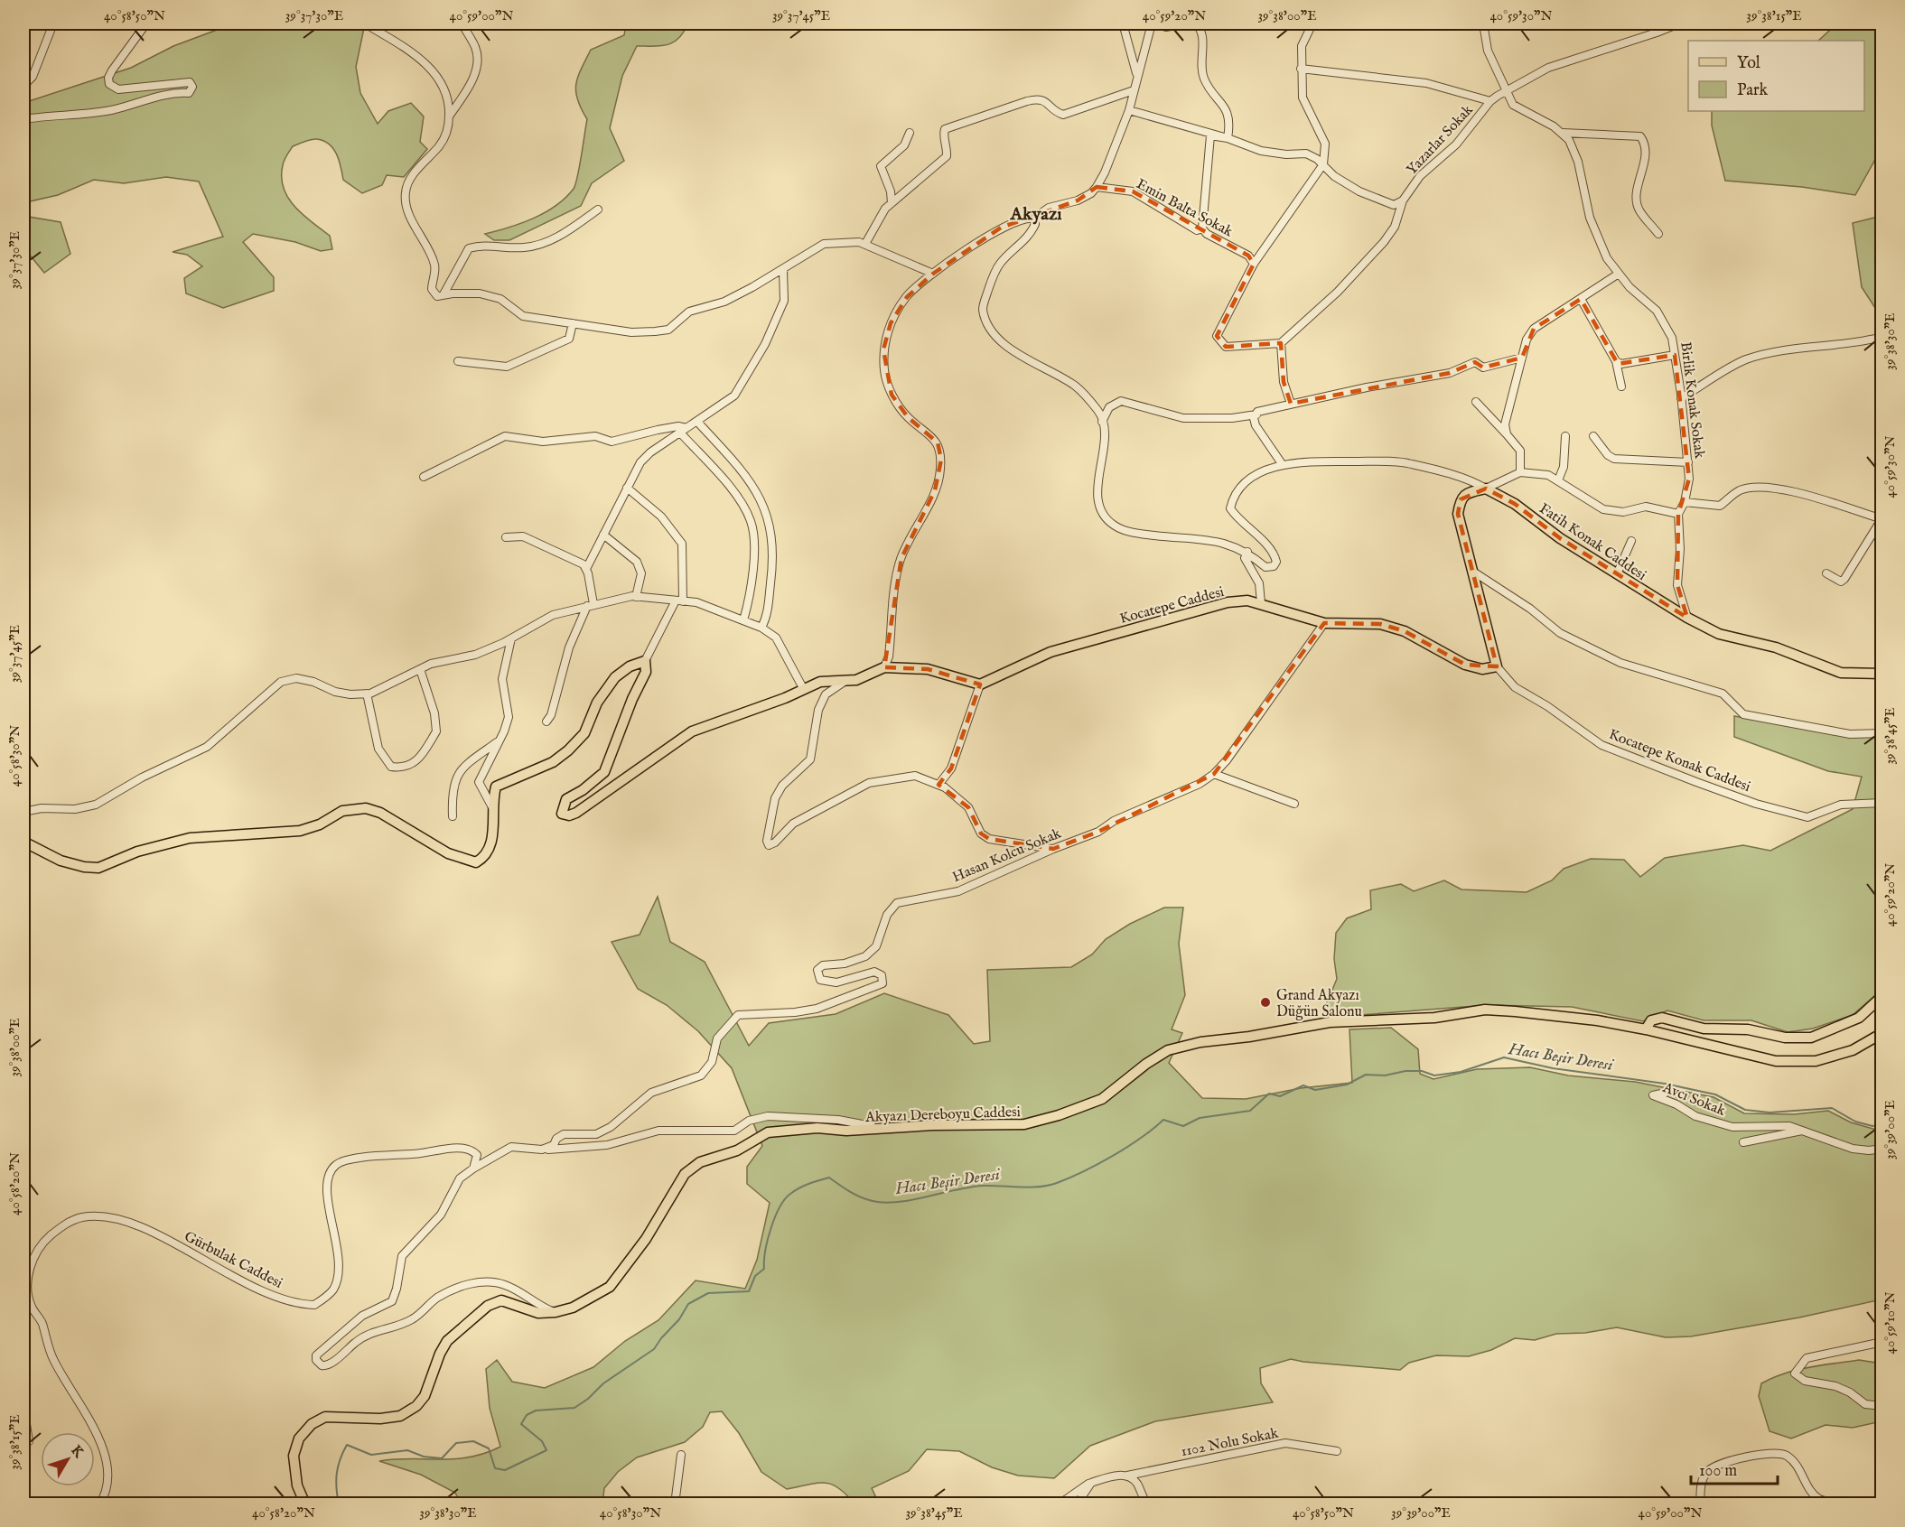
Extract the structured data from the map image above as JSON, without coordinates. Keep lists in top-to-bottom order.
{
  "streets": {
    "main road": [
      "Fatih Konak Caddesi",
      "Kocatepe Caddesi",
      "Kocatepe Konak Caddesi",
      "Akyazı Dereboyu Caddesi"
    ],
    "street": [
      "Yazarlar Sokak",
      "Emin Balta Sokak",
      "Birlik Konak Sokak",
      "Hasan Kolcu Sokak",
      "Avcı Sokak",
      "Gürbulak Caddesi",
      "1102 Nolu Sokak"
    ]
  },
  "crossings": [
    ["Fatih Konak Caddesi", "Kocatepe Konak Caddesi"],
    ["Kocatepe Caddesi", "Kocatepe Konak Caddesi"],
    ["Kocatepe Caddesi", "Hasan Kolcu Sokak"]
  ],
  "districts": ["Akyazı"],
  "water": ["Hacı Beşir Deresi"],
  "places": ["Grand Akyazı Düğün Salonu"],
  "legend": ["Yol", "Park"],
  "scale_bar": "100 m",
  "north": "top right",
  "coordinates": [
    "40°58'50\"N",
    "39°37'30\"E",
    "40°59'00\"N",
    "39°37'45\"E",
    "40°59'20\"N",
    "39°38'00\"E",
    "40°59'30\"N",
    "39°38'15\"E",
    "39°38'30\"E",
    "39°38'45\"E",
    "40°58'30\"N",
    "39°39'00\"E",
    "40°58'20\"N",
    "40°59'10\"N"
  ]
}
